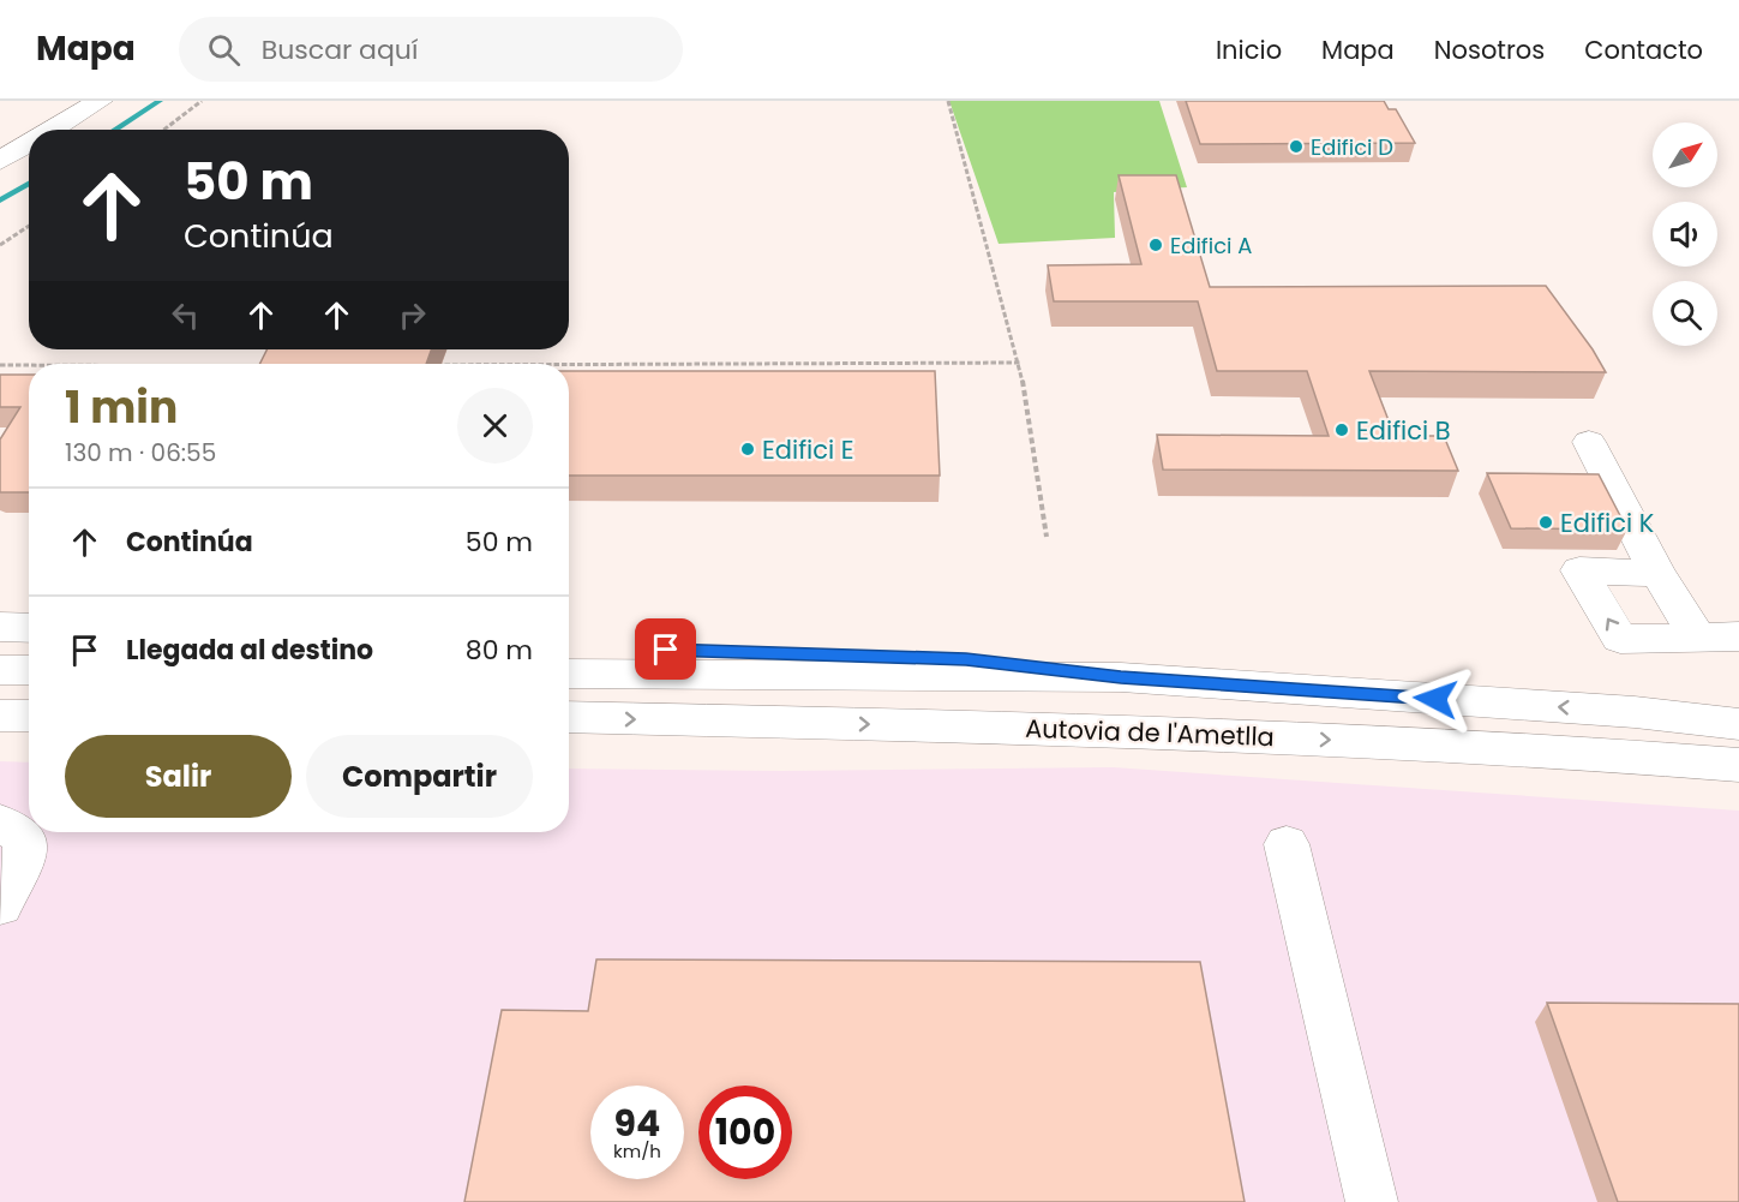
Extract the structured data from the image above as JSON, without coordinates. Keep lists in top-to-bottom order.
{
  "streets": {
    "main road": ["Autovia de l'Ametlla"]
  },
  "places": [
    "Edifici D",
    "Edifici A",
    "Edifici B",
    "Edifici E",
    "Edifici K"
  ],
  "north": "top right",
  "page": {
    "header": "Mapa",
    "search": "Buscar aquí",
    "nav": [
      "Inicio",
      "Mapa",
      "Nosotros",
      "Contacto"
    ],
    "turn": ["50 m", "Continúa"],
    "heading": ["1 min", "130 m · 06:55"],
    "list": [
      {
        "name": "Continúa",
        "value": "50 m"
      },
      {
        "name": "Llegada al destino",
        "value": "80 m"
      }
    ],
    "buttons": ["Salir", "Compartir"],
    "speed": "94 km/h",
    "limit": "100"
  }
}
